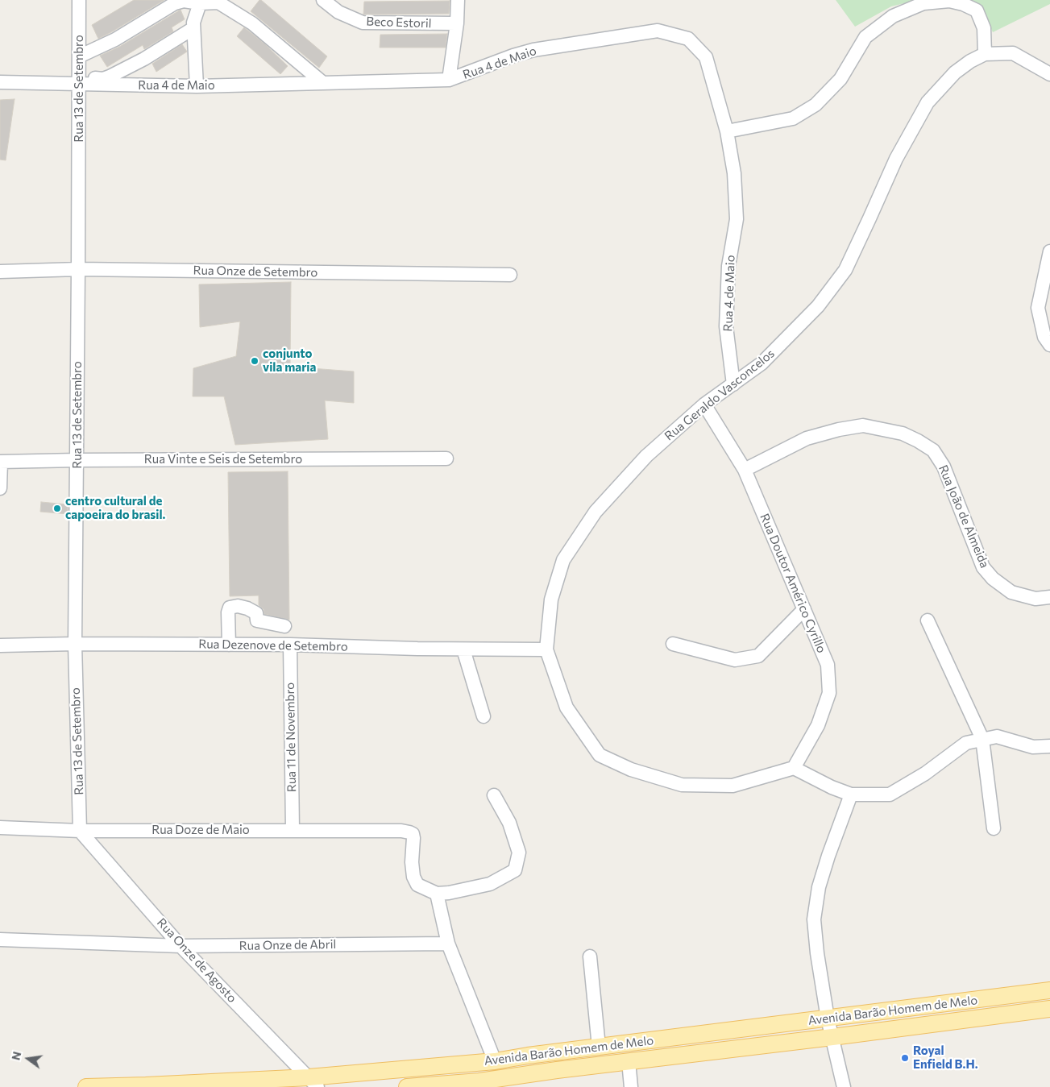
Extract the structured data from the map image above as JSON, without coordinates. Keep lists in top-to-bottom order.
{
  "streets": {
    "main road": ["Avenida Barão Homem de Melo"],
    "street": [
      "Beco Estoril",
      "Rua 4 de Maio",
      "Rua 13 de Setembro",
      "Rua Onze de Setembro",
      "Rua Geraldo Vasconcelos",
      "Rua Vinte e Seis de Setembro",
      "Rua João de Almeida",
      "Rua Doutor Américo Cyrillo",
      "Rua Dezenove de Setembro",
      "Rua 11 de Novembro",
      "Rua Doze de Maio",
      "Rua Onze de Abril",
      "Rua Onze de Agosto"
    ]
  },
  "crossings": [
    ["Rua 4 de Maio", "Rua 13 de Setembro"],
    ["Rua 4 de Maio", "Rua Geraldo Vasconcelos"],
    ["Rua 13 de Setembro", "Rua Onze de Setembro"],
    ["Rua 13 de Setembro", "Rua Vinte e Seis de Setembro"],
    ["Rua 13 de Setembro", "Rua Dezenove de Setembro"],
    ["Rua 13 de Setembro", "Rua Doze de Maio"],
    ["Rua 13 de Setembro", "Rua Onze de Agosto"],
    ["Rua Geraldo Vasconcelos", "Rua Doutor Américo Cyrillo"],
    ["Rua Geraldo Vasconcelos", "Rua Dezenove de Setembro"],
    ["Rua João de Almeida", "Rua Doutor Américo Cyrillo"],
    ["Rua Dezenove de Setembro", "Rua 11 de Novembro"],
    ["Rua 11 de Novembro", "Rua Doze de Maio"],
    ["Rua Doze de Maio", "Rua Onze de Agosto"],
    ["Rua Onze de Abril", "Rua Onze de Agosto"],
    ["Rua Onze de Agosto", "Avenida Barão Homem de Melo"]
  ],
  "places": ["conjunto vila maria", "centro cultural de capoeira do brasil.", "Royal Enfield B.H."],
  "north": "left"
}
